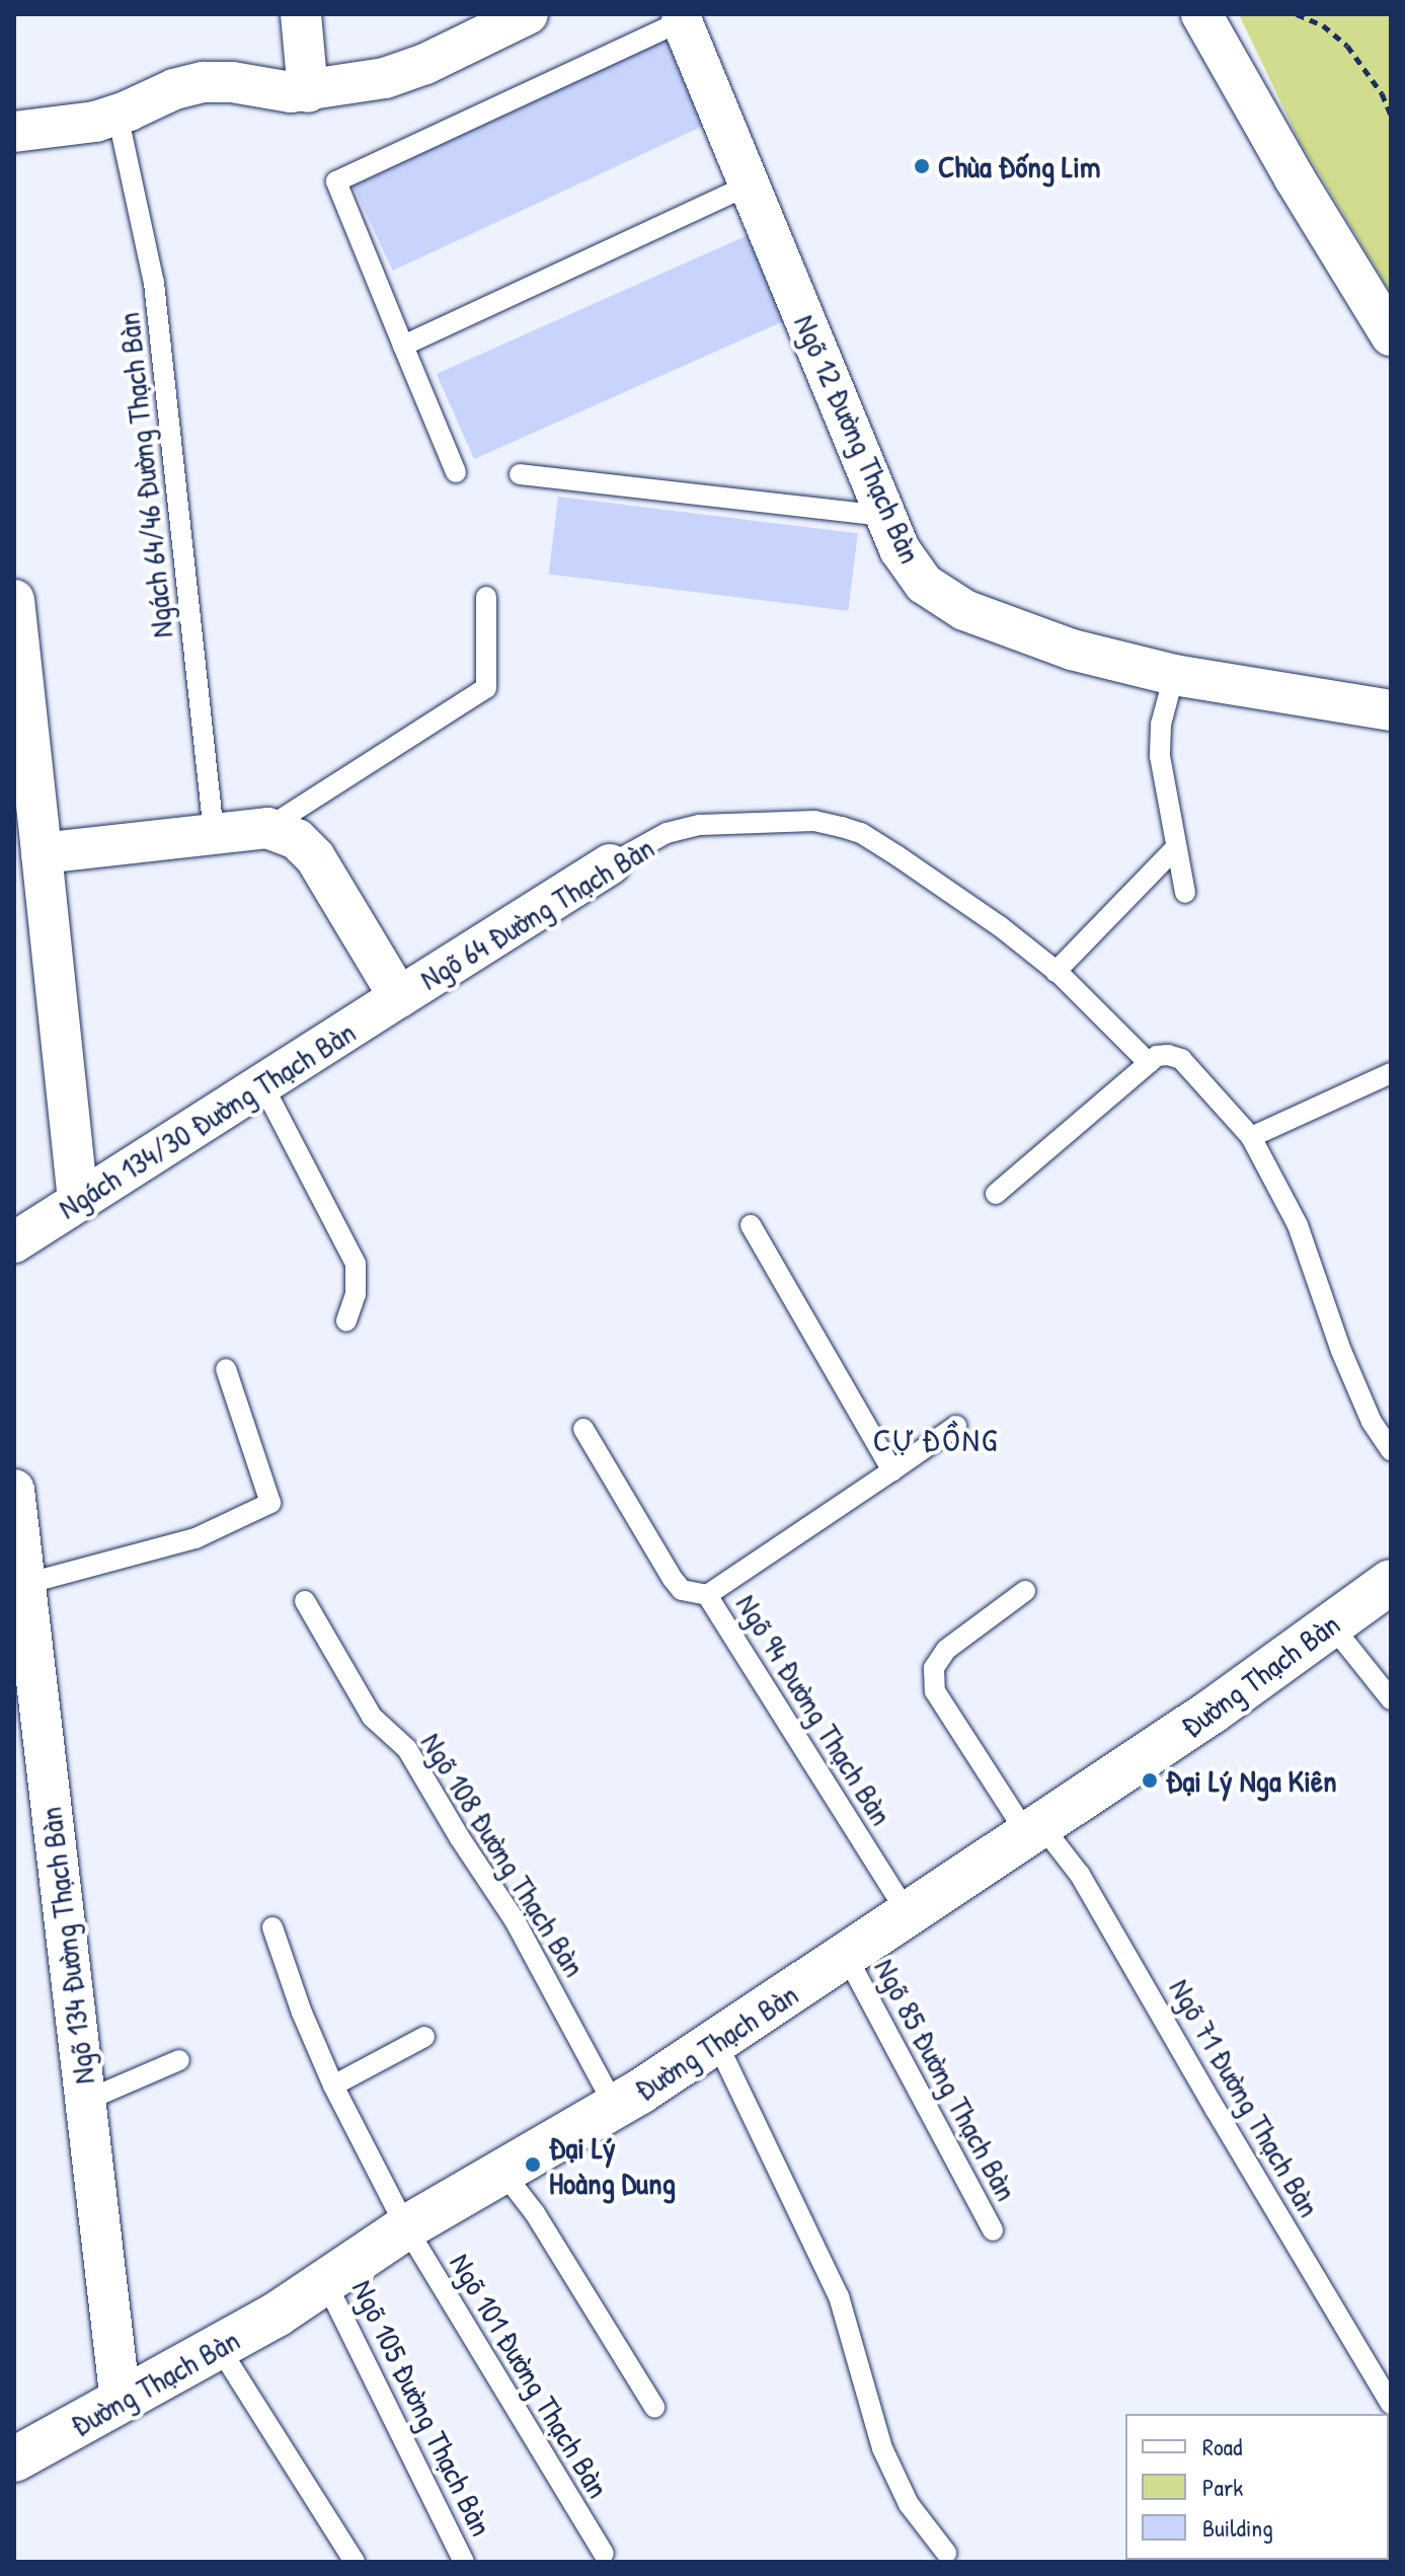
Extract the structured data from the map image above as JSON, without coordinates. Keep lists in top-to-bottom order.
{
  "streets": {
    "main road": ["Đường Thạch Bàn"],
    "street": [
      "Ngõ 12 Đường Thạch Bàn",
      "Ngõ 64 Đường Thạch Bàn",
      "Ngách 134/30 Đường Thạch Bàn",
      "Ngõ 134 Đường Thạch Bàn"
    ],
    "lane": [
      "Ngách 64/46 Đường Thạch Bàn",
      "Ngõ 94 Đường Thạch Bàn",
      "Ngõ 108 Đường Thạch Bàn",
      "Ngõ 85 Đường Thạch Bàn",
      "Ngõ 71 Đường Thạch Bàn",
      "Ngõ 101 Đường Thạch Bàn",
      "Ngõ 105 Đường Thạch Bàn"
    ]
  },
  "crossings": [
    ["Ngõ 64 Đường Thạch Bàn", "Ngách 134/30 Đường Thạch Bàn"],
    ["Đường Thạch Bàn", "Ngõ 94 Đường Thạch Bàn"],
    ["Đường Thạch Bàn", "Ngõ 108 Đường Thạch Bàn"],
    ["Đường Thạch Bàn", "Ngõ 134 Đường Thạch Bàn"],
    ["Đường Thạch Bàn", "Ngõ 85 Đường Thạch Bàn"],
    ["Đường Thạch Bàn", "Ngõ 71 Đường Thạch Bàn"],
    ["Đường Thạch Bàn", "Ngõ 101 Đường Thạch Bàn"],
    ["Đường Thạch Bàn", "Ngõ 105 Đường Thạch Bàn"]
  ],
  "districts": ["CỰ ĐỒNG"],
  "places": ["Chùa Đống Lim", "Đại Lý Nga Kiên", "Đại Lý Hoàng Dung"],
  "legend": ["Road", "Park", "Building"]
}
